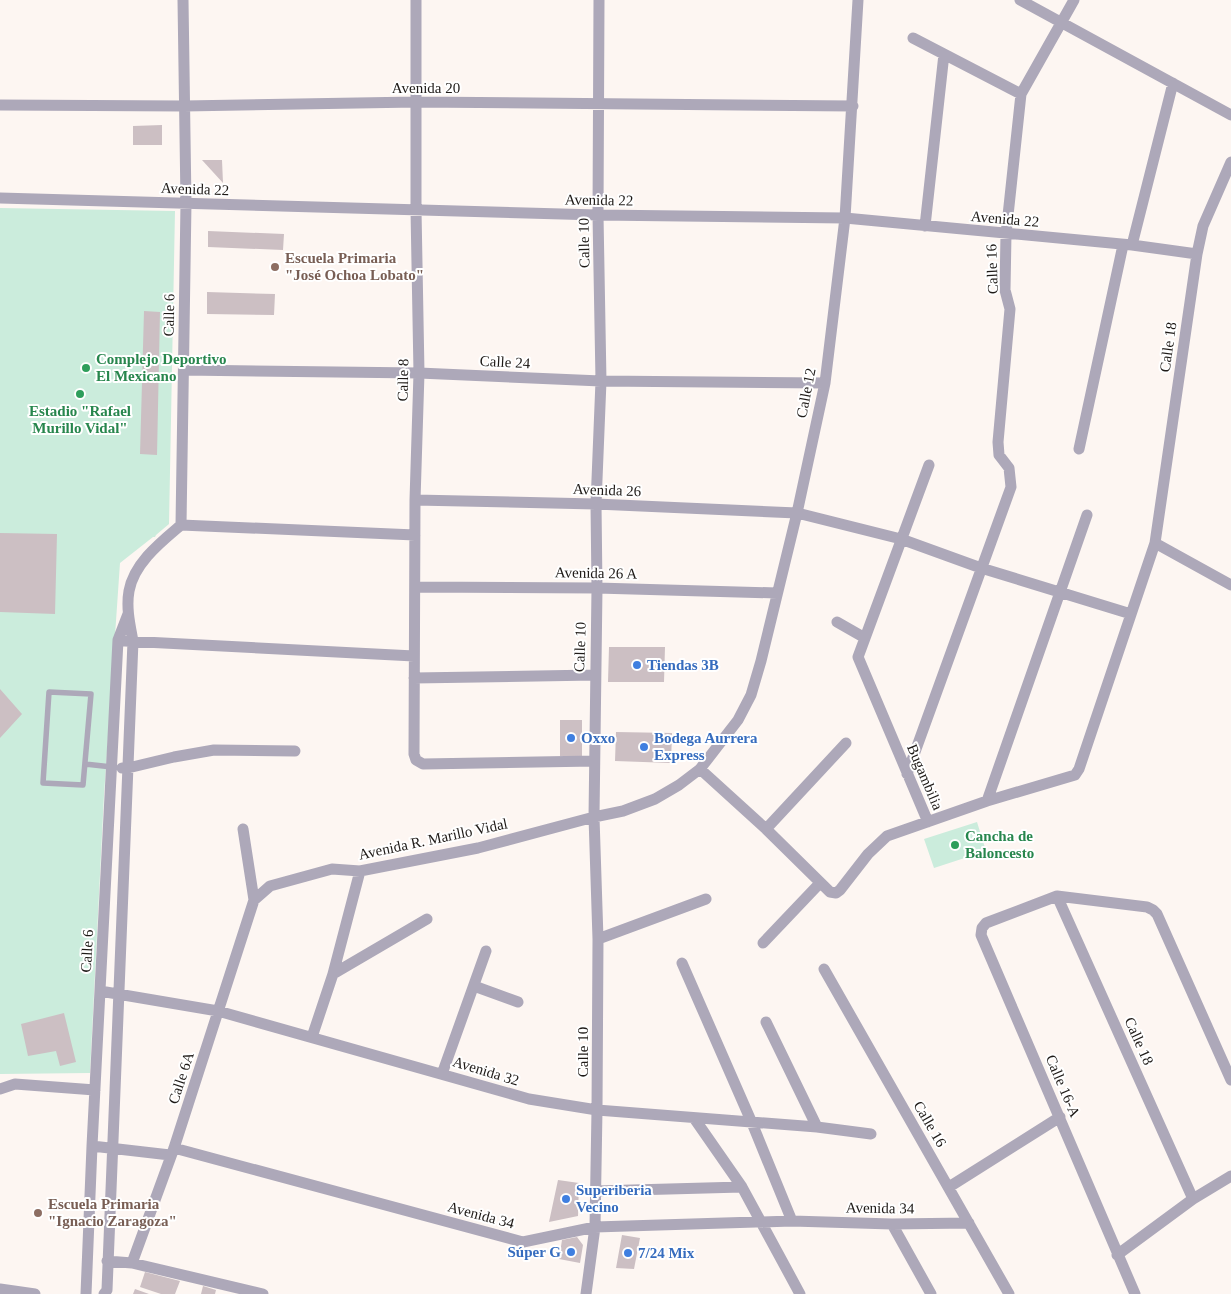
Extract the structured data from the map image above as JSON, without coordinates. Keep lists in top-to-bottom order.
{
  "streets": {
    "street": [
      "Avenida 20",
      "Avenida 22",
      "Calle 10",
      "Calle 16",
      "Calle 6",
      "Calle 18",
      "Calle 24",
      "Calle 8",
      "Calle 12",
      "Avenida 26",
      "Avenida 26 A",
      "Bugambilia",
      "Avenida R. Marillo Vidal",
      "Avenida 32",
      "Calle 6A",
      "Calle 16-A",
      "Avenida 34"
    ]
  },
  "crossings": [
    ["Avenida 20", "Calle 10"],
    ["Avenida 20", "Calle 6"],
    ["Avenida 20", "Calle 8"],
    ["Avenida 20", "Calle 12"],
    ["Avenida 22", "Calle 10"],
    ["Avenida 22", "Calle 16"],
    ["Avenida 22", "Calle 6"],
    ["Avenida 22", "Calle 18"],
    ["Avenida 22", "Calle 8"],
    ["Avenida 22", "Calle 12"],
    ["Calle 10", "Calle 24"],
    ["Calle 10", "Calle 8"],
    ["Calle 10", "Avenida 26"],
    ["Calle 10", "Avenida 26 A"],
    ["Calle 10", "Avenida R. Marillo Vidal"],
    ["Calle 10", "Avenida 32"],
    ["Calle 10", "Avenida 34"],
    ["Calle 16", "Avenida 26"],
    ["Calle 16", "Avenida 34"],
    ["Calle 6", "Calle 24"],
    ["Calle 6", "Avenida 32"],
    ["Calle 6", "Avenida 34"],
    ["Calle 18", "Avenida 26"],
    ["Calle 18", "Bugambilia"],
    ["Calle 18", "Calle 16-A"],
    ["Calle 24", "Calle 8"],
    ["Calle 24", "Calle 12"],
    ["Calle 8", "Avenida 26"],
    ["Calle 8", "Avenida 26 A"],
    ["Calle 12", "Avenida 26"],
    ["Calle 12", "Avenida 26 A"],
    ["Calle 12", "Avenida R. Marillo Vidal"],
    ["Avenida R. Marillo Vidal", "Calle 6A"],
    ["Avenida 32", "Calle 6A"],
    ["Calle 6A", "Avenida 34"]
  ],
  "places": [
    "Escuela Primaria \"José Ochoa Lobato\"",
    "Complejo Deportivo El Mexicano",
    "Estadio \"Rafael Murillo Vidal\"",
    "Tiendas 3B",
    "Oxxo",
    "Bodega Aurrera Express",
    "Cancha de Baloncesto",
    "Superiberia Vecino",
    "Escuela Primaria \"Ignacio Zaragoza\"",
    "Súper G",
    "7/24 Mix"
  ]
}
